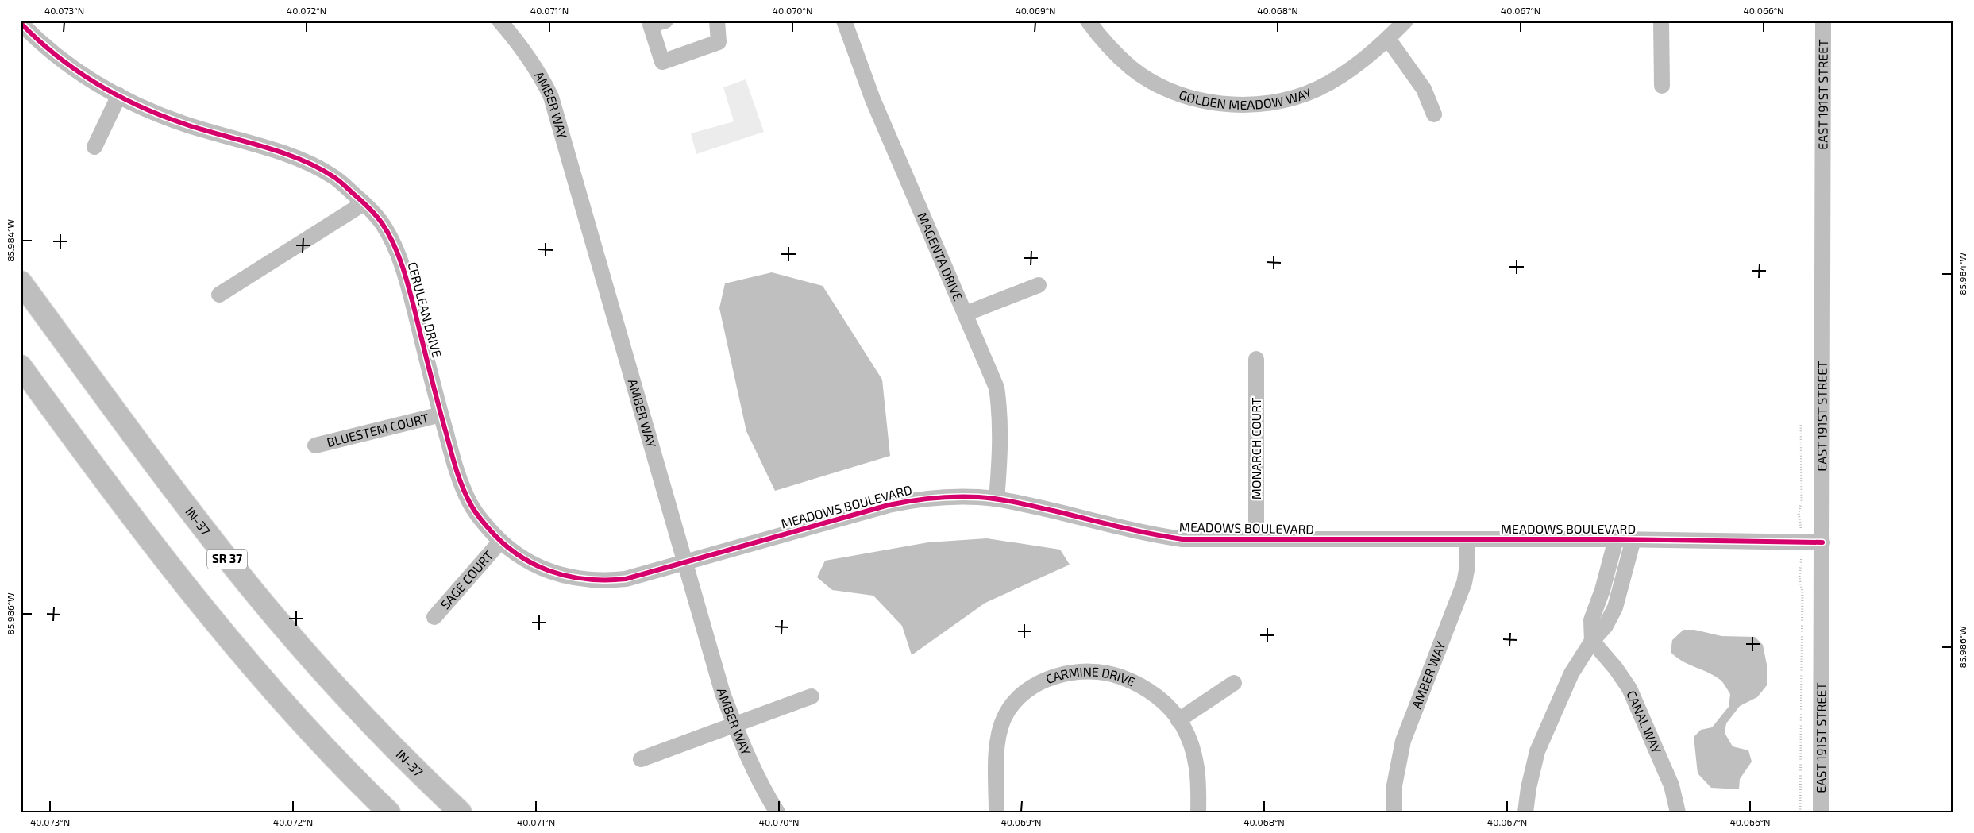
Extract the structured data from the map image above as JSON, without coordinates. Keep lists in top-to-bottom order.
{
  "streets": {
    "highway": ["IN-37", "SR 37"],
    "street": [
      "GOLDEN MEADOW WAY",
      "EAST 191ST STREET",
      "AMBER WAY",
      "MAGENTA DRIVE",
      "CERULEAN DRIVE",
      "BLUESTEM COURT",
      "MONARCH COURT",
      "MEADOWS BOULEVARD",
      "SAGE COURT",
      "CARMINE DRIVE",
      "CANAL WAY"
    ]
  },
  "crossings": [
    ["EAST 191ST STREET", "MEADOWS BOULEVARD"],
    ["AMBER WAY", "CERULEAN DRIVE"],
    ["AMBER WAY", "MEADOWS BOULEVARD"],
    ["MAGENTA DRIVE", "MEADOWS BOULEVARD"],
    ["CERULEAN DRIVE", "BLUESTEM COURT"],
    ["CERULEAN DRIVE", "MEADOWS BOULEVARD"],
    ["CERULEAN DRIVE", "SAGE COURT"],
    ["MONARCH COURT", "MEADOWS BOULEVARD"]
  ],
  "coordinates": [
    "40.073°N",
    "40.072°N",
    "40.071°N",
    "40.070°N",
    "40.069°N",
    "40.068°N",
    "40.067°N",
    "40.066°N",
    "85.984°W",
    "85.986°W"
  ]
}
